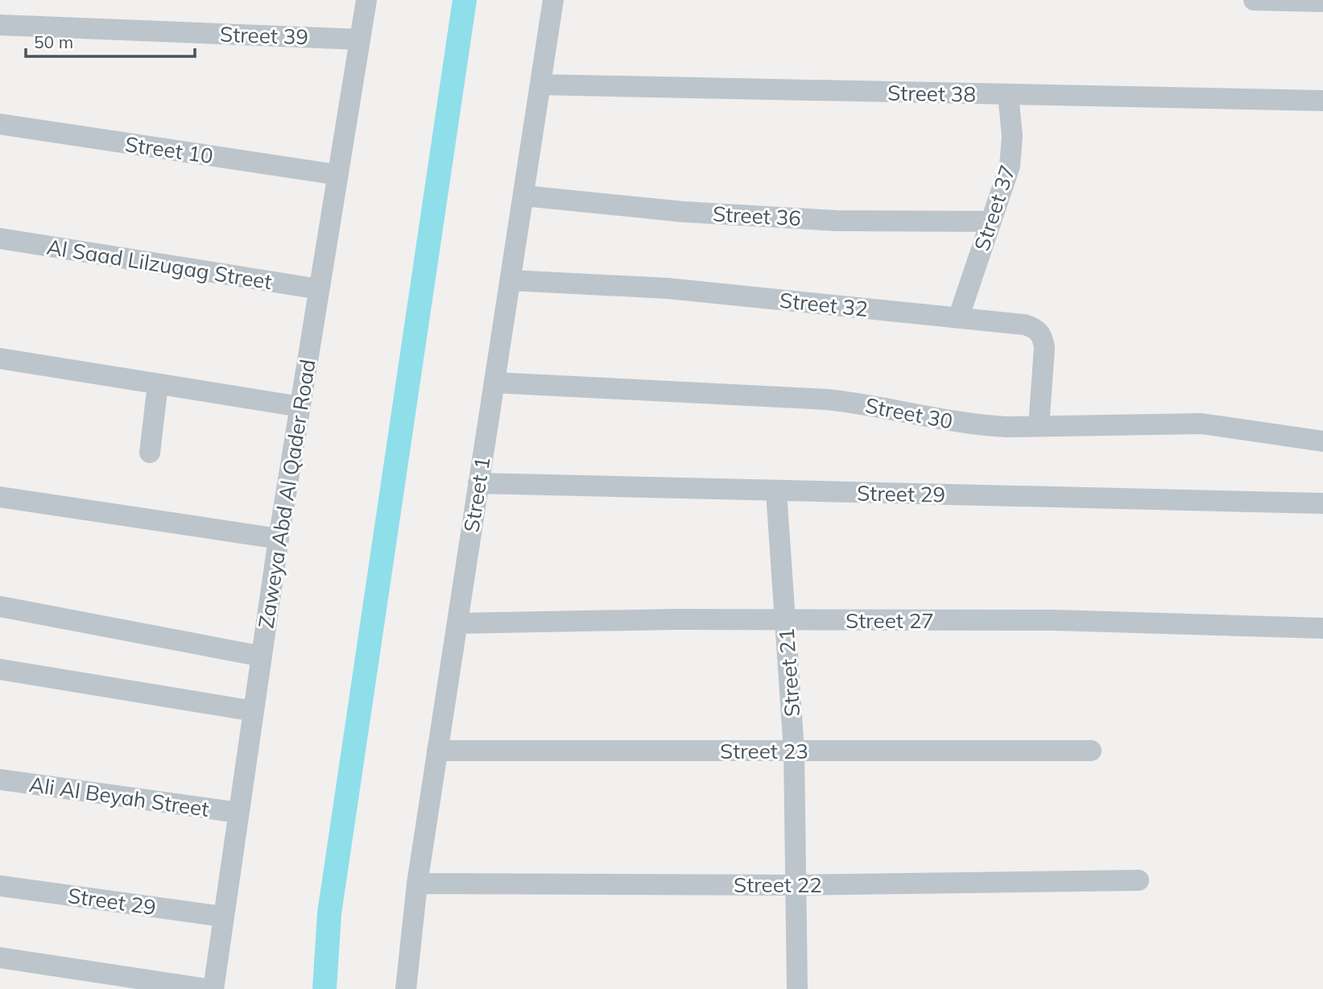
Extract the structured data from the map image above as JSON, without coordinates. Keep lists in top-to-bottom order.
{
  "streets": {
    "street": [
      "Street 39",
      "Street 38",
      "Street 10",
      "Street 37",
      "Street 36",
      "Al Saad Lilzugag Street",
      "Street 32",
      "Street 30",
      "Zaweya Abd Al Qader Road",
      "Street 29",
      "Street 1",
      "Street 27",
      "Street 21",
      "Street 23",
      "Ali Al Beyah Street",
      "Street 22"
    ]
  },
  "crossings": [
    ["Street 39", "Zaweya Abd Al Qader Road"],
    ["Street 38", "Street 37"],
    ["Street 38", "Street 1"],
    ["Street 10", "Zaweya Abd Al Qader Road"],
    ["Street 37", "Street 36"],
    ["Street 37", "Street 32"],
    ["Street 36", "Street 1"],
    ["Al Saad Lilzugag Street", "Zaweya Abd Al Qader Road"],
    ["Street 32", "Street 30"],
    ["Street 32", "Street 1"],
    ["Street 30", "Street 1"],
    ["Zaweya Abd Al Qader Road", "Street 29"],
    ["Zaweya Abd Al Qader Road", "Ali Al Beyah Street"],
    ["Street 29", "Street 1"],
    ["Street 29", "Street 21"],
    ["Street 1", "Street 27"],
    ["Street 1", "Street 23"],
    ["Street 1", "Street 22"],
    ["Street 27", "Street 21"],
    ["Street 21", "Street 23"],
    ["Street 21", "Street 22"]
  ],
  "scale_bar": "50 m"
}
